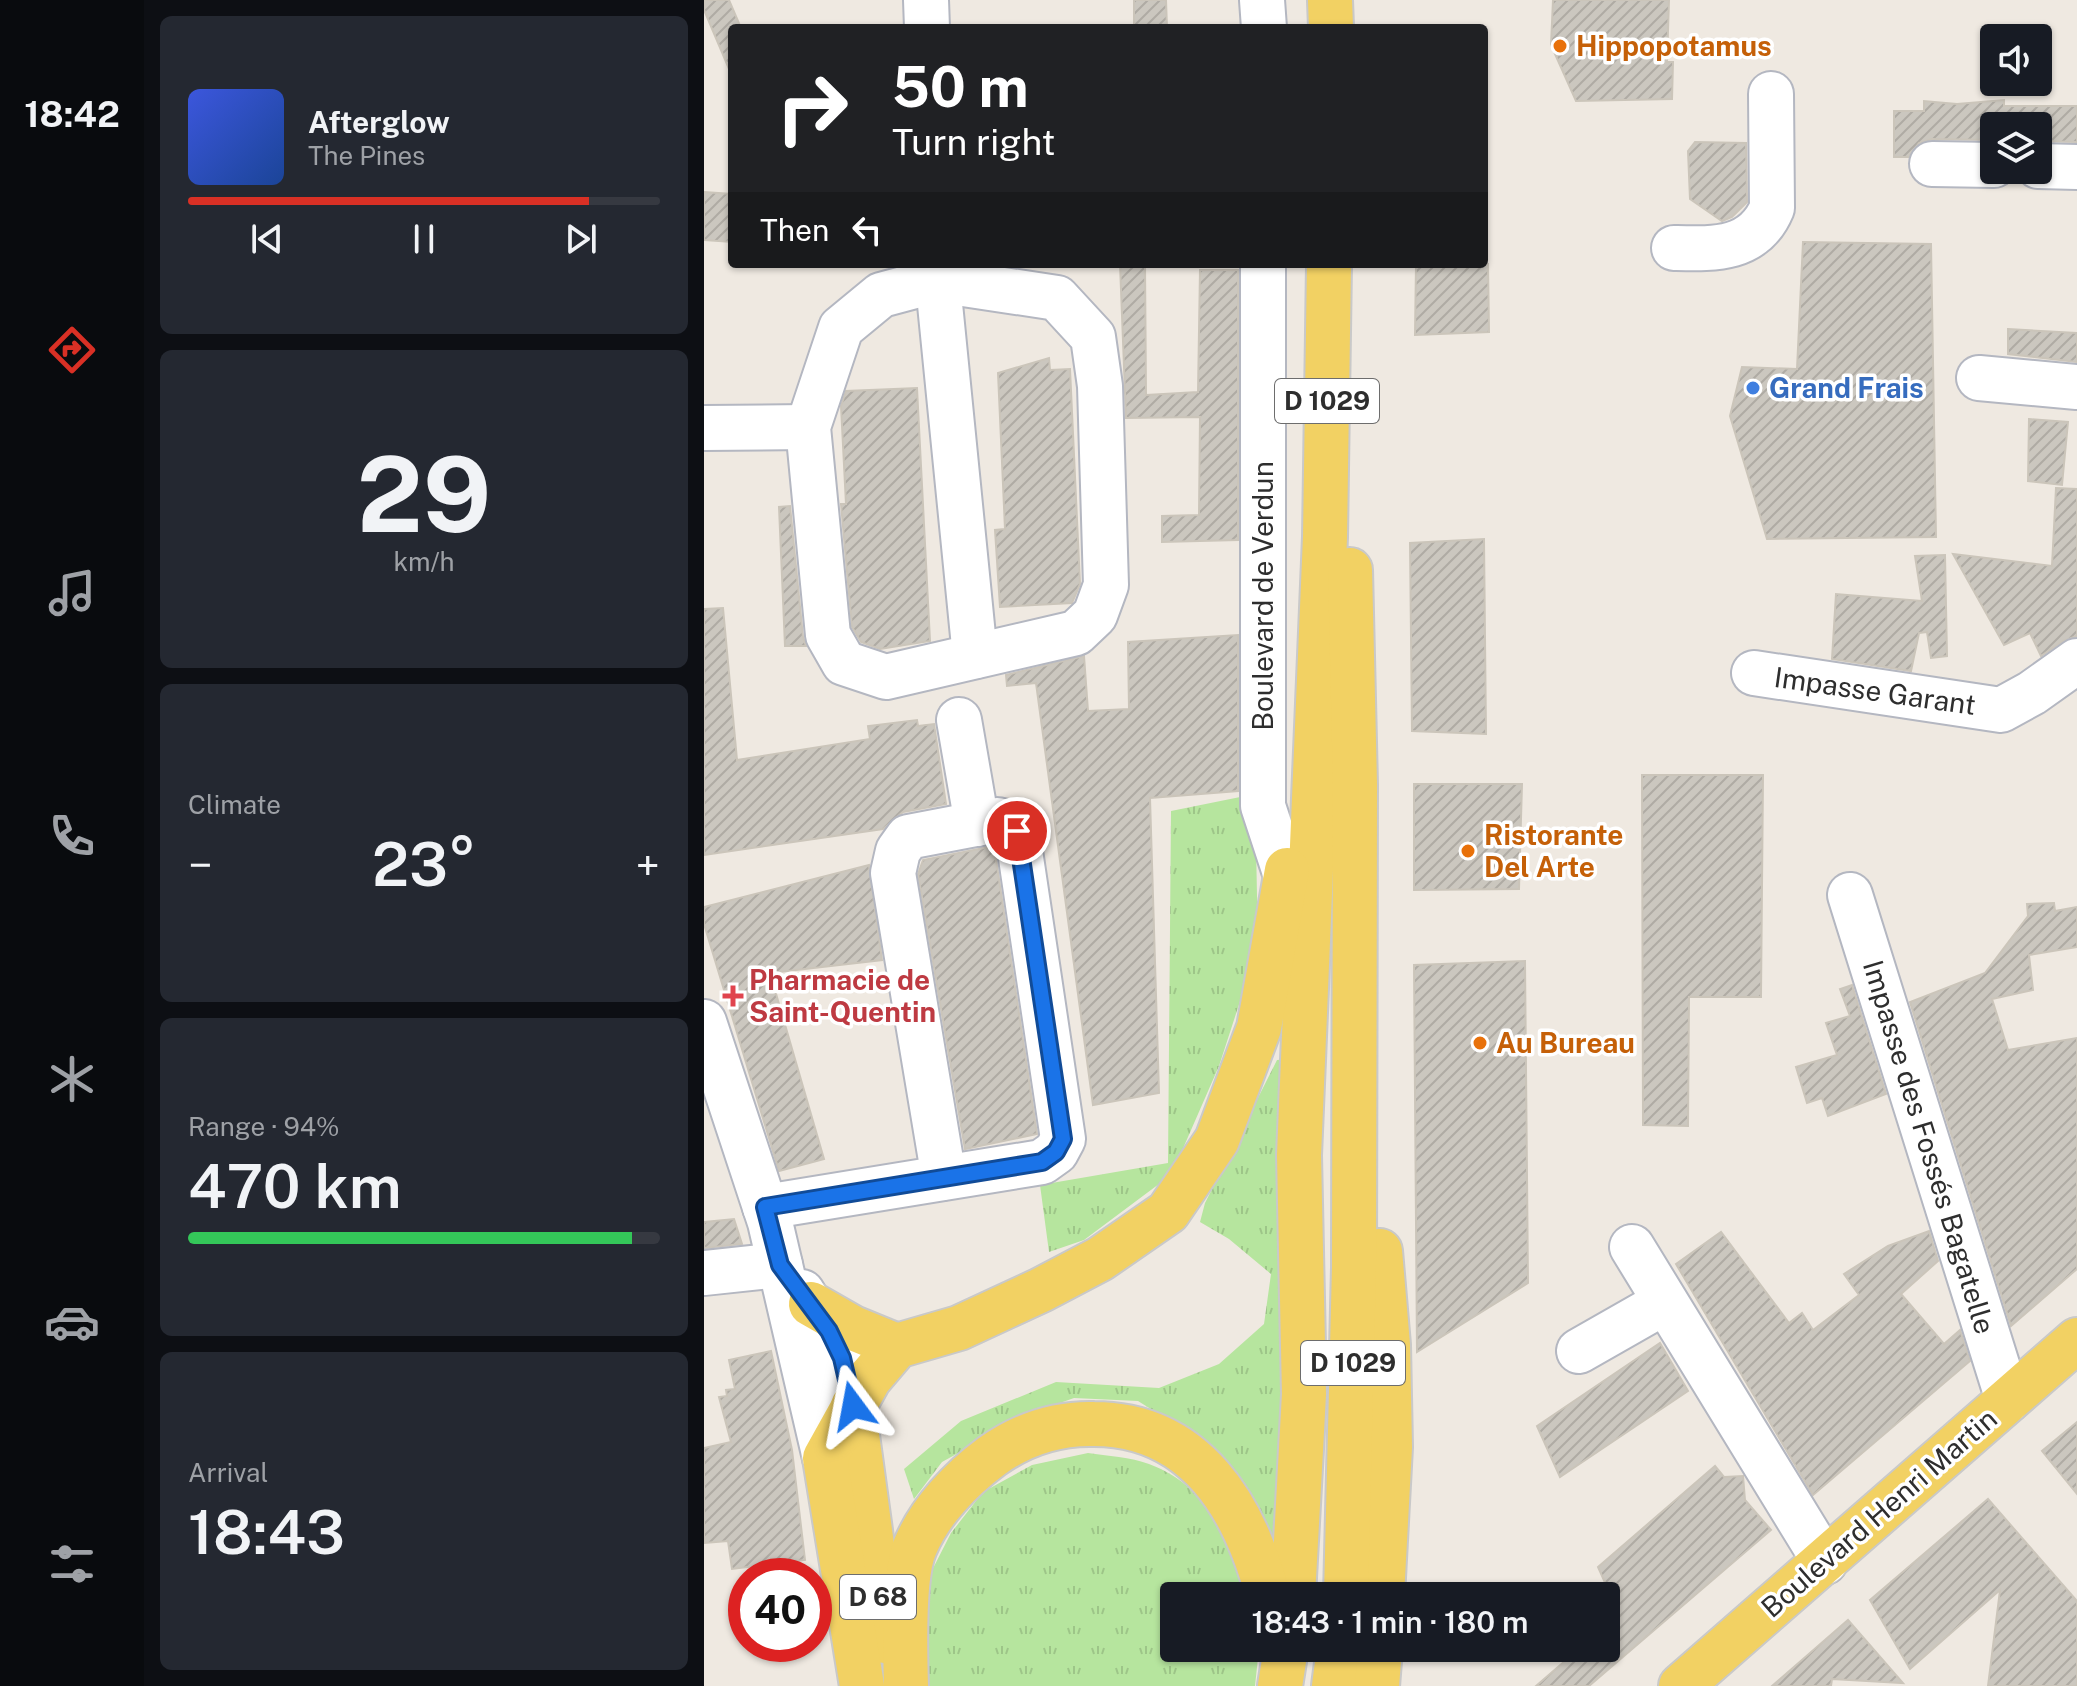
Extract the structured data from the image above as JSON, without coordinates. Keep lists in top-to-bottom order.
{
  "streets": {
    "main road": ["D 1029", "Boulevard Henri Martin", "D 68"],
    "street": ["Boulevard de Verdun", "Impasse Garant", "Impasse des Fossés Bagatelle"]
  },
  "crossings": [
    ["Impasse des Fossés Bagatelle", "Boulevard Henri Martin"]
  ],
  "places": {
    "other": [
      "Hippopotamus",
      "Grand Frais",
      "Ristorante Del Arte",
      "Au Bureau"
    ],
    "health": ["Pharmacie de Saint-Quentin"]
  },
  "page": {
    "tabs": "18:42",
    "turn": ["50 m", "Turn right"],
    "song": ["Afterglow", "The Pines"],
    "then": "Then",
    "tile": [
      ["29", "km/h"],
      "Climate",
      ["Range · 94%", "470 km"],
      ["Arrival", "18:43"]
    ],
    "heat": ["−", "23°", "+"],
    "limit": "40",
    "trip": "18:43 · 1 min · 180 m"
  }
}
